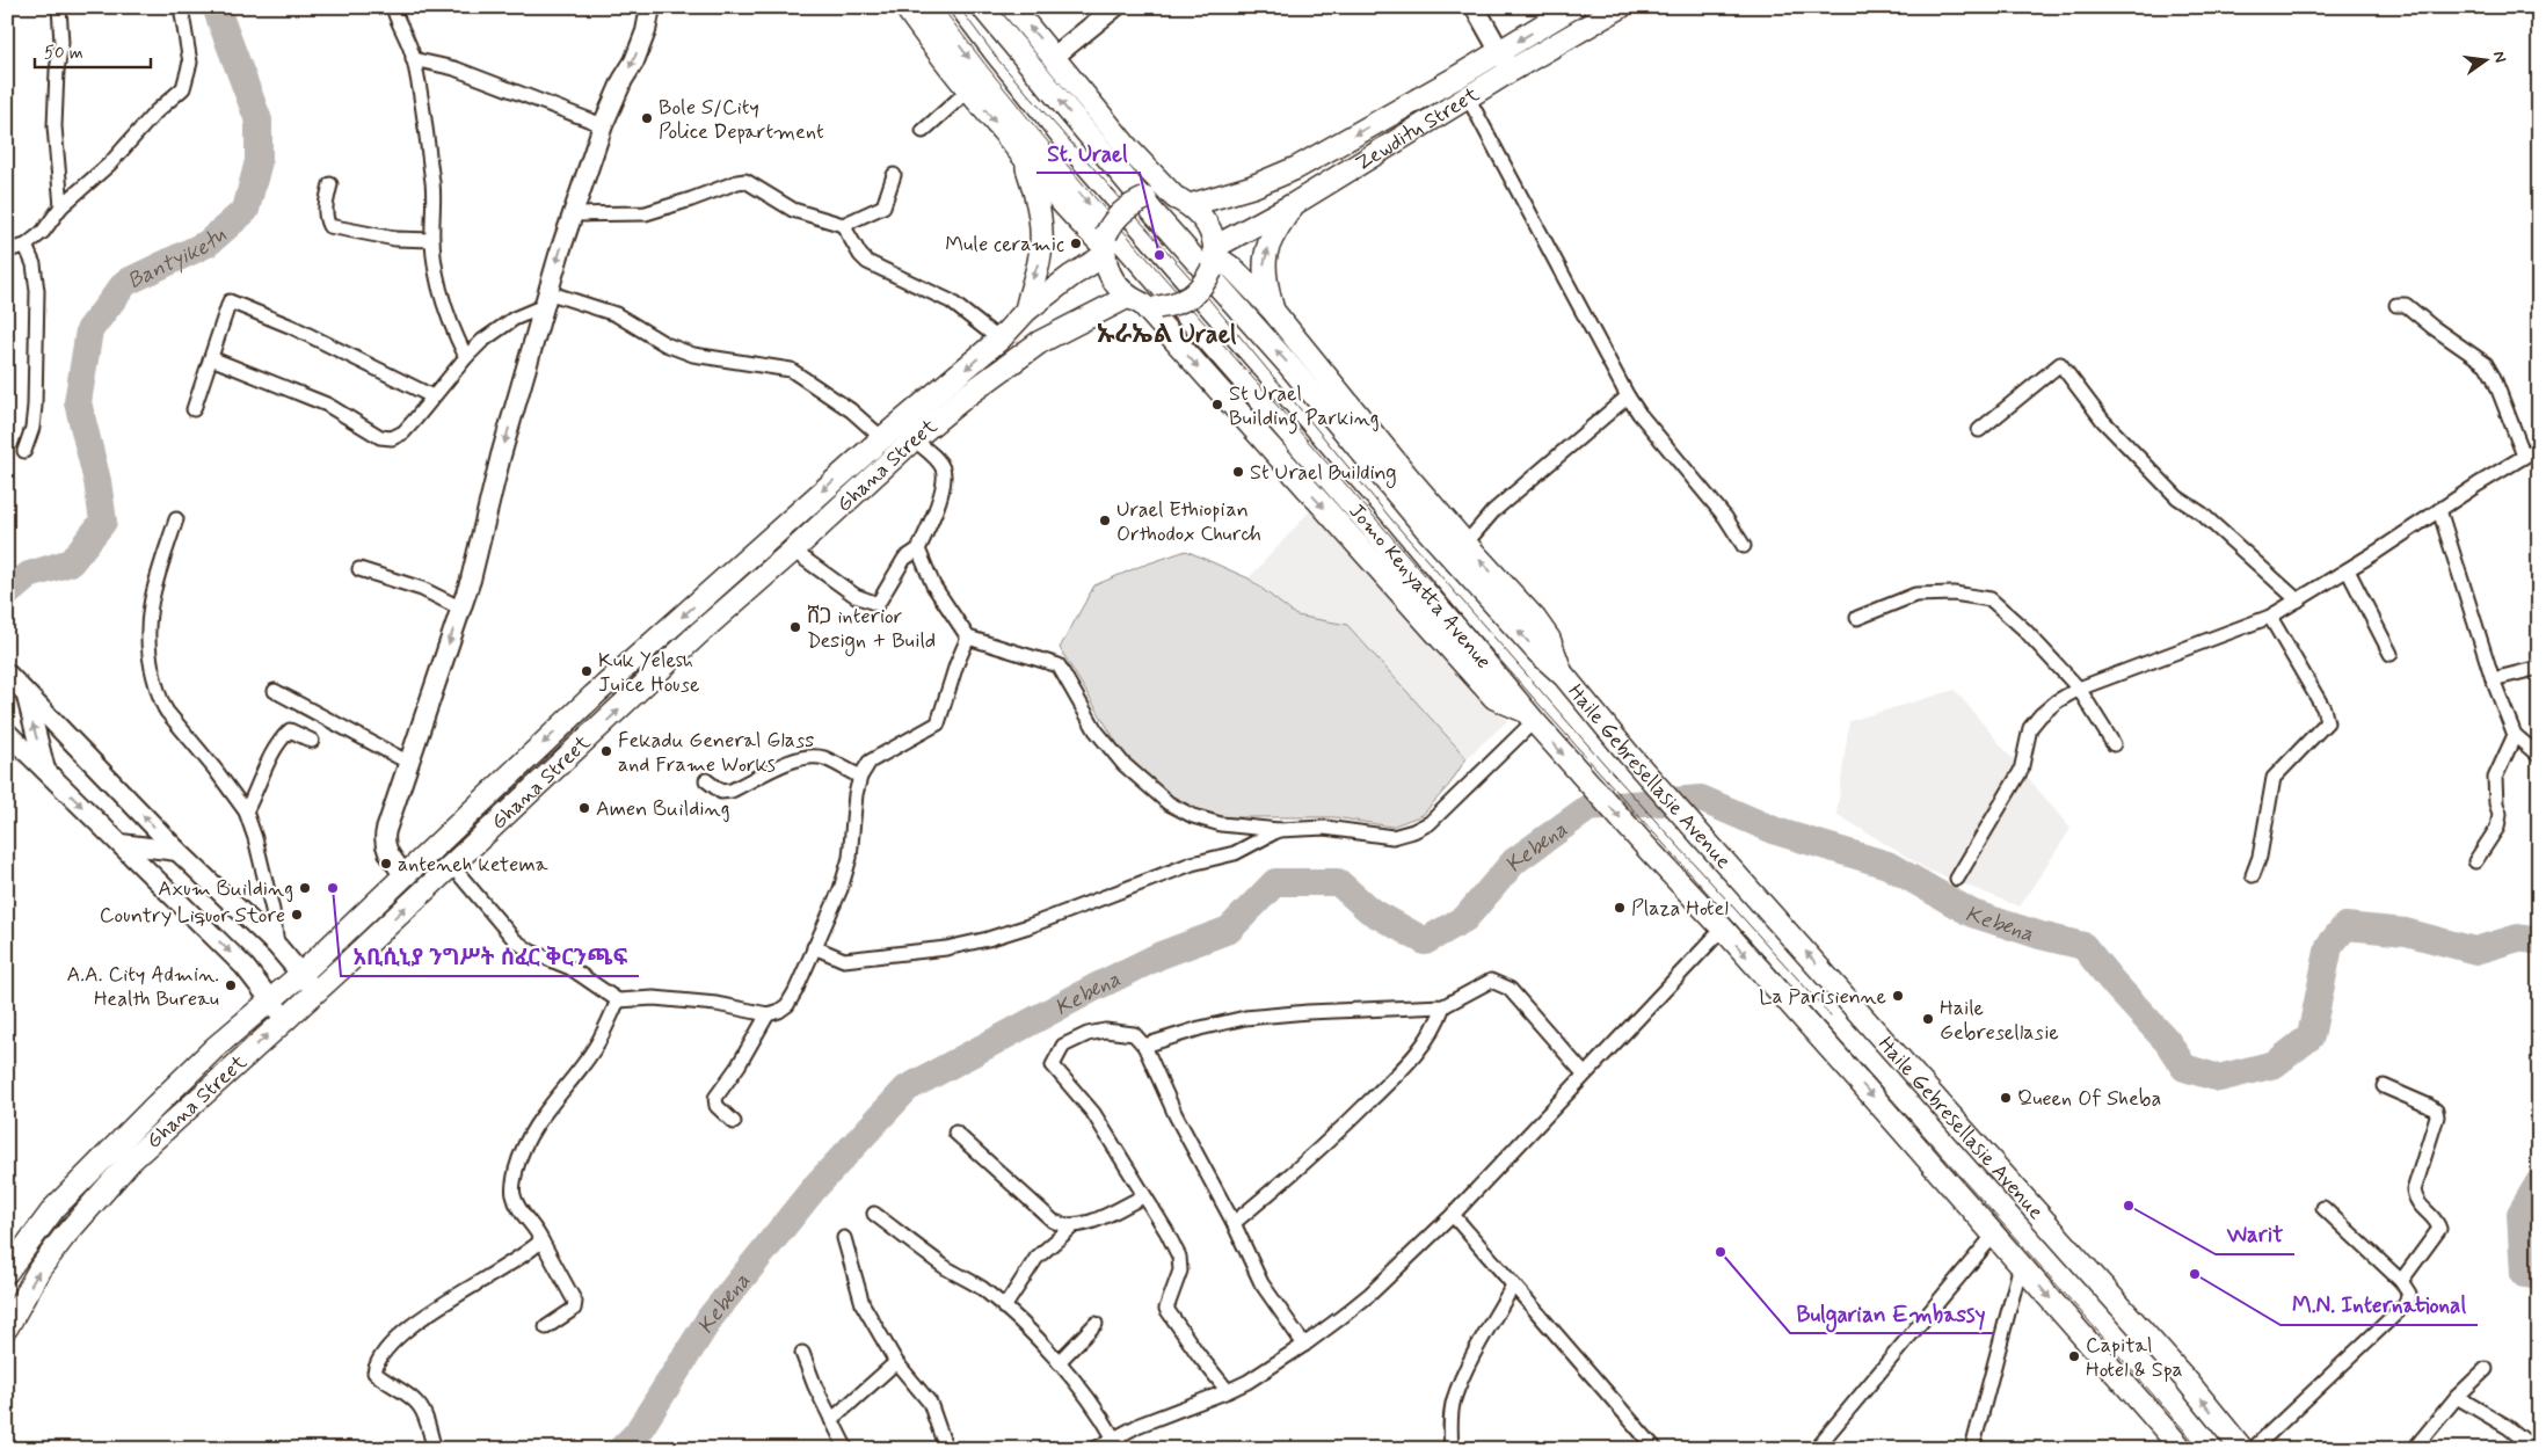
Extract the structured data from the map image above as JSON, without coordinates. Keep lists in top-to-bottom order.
{
  "streets": {
    "main road": [
      "Zewditu Street",
      "Ghana Street",
      "Jomo Kenyatta Avenue",
      "Haile Gebresellasie Avenue"
    ]
  },
  "crossings": [
    ["Zewditu Street", "Ghana Street"],
    ["Zewditu Street", "Haile Gebresellasie Avenue"],
    ["Ghana Street", "Haile Gebresellasie Avenue"]
  ],
  "districts": ["ኡራኤል Urael"],
  "water": ["Bantyiketu", "Kebena"],
  "places": [
    "Bole S/City Police Department",
    "Mule ceramic",
    "St. Urael",
    "St Urael Building Parking",
    "St Urael Building",
    "Urael Ethiopian Orthodox Church",
    "ሸጋ interior Design + Build",
    "Kuk Yelesh Juice House",
    "Fekadu General Glass and Frame Works",
    "Amen Building",
    "anteneh ketema",
    "Axum Building",
    "አቢሲኒያ ንግሥት ሰፈር ቅርንጫፍ",
    "Plaza Hotel",
    "Country Liquor Store",
    "A.A. City Admin. Health Bureau",
    "La Parisienne",
    "Haile Gebresellasie",
    "Queen Of Sheba",
    "Warit",
    "Bulgarian Embassy",
    "M.N. International",
    "Capital Hotel & Spa"
  ],
  "scale_bar": "50 m",
  "north": "right"
}
